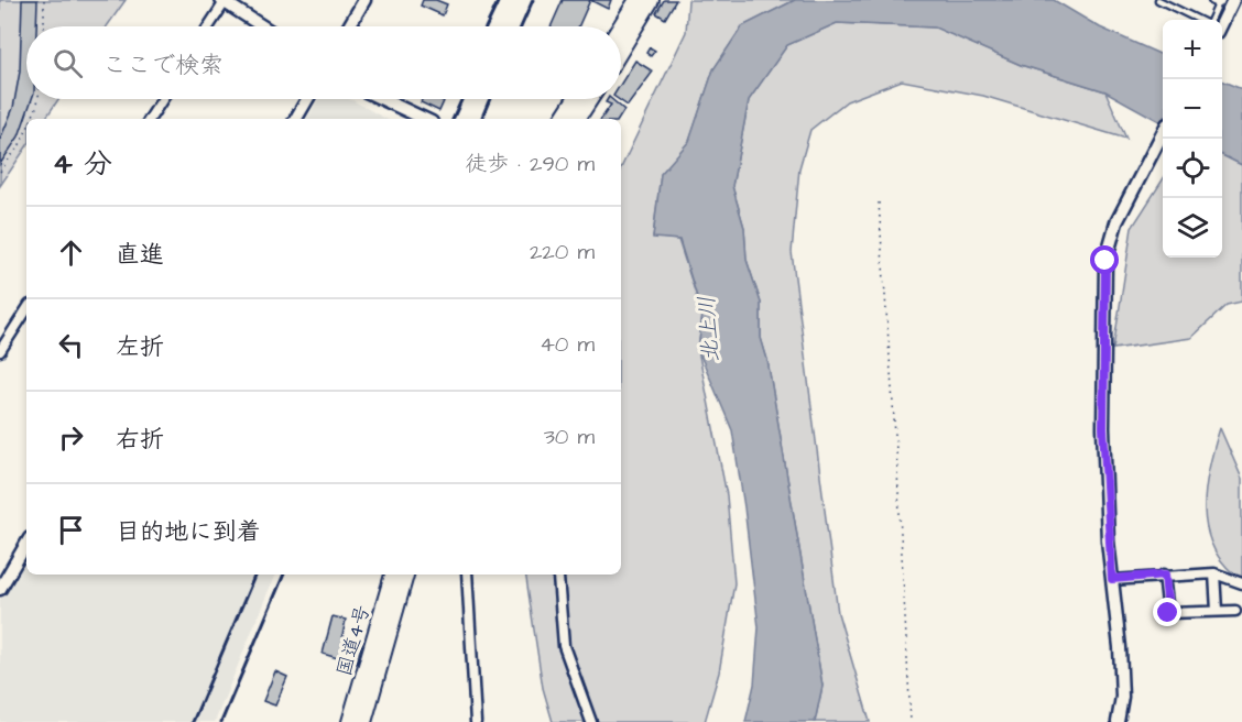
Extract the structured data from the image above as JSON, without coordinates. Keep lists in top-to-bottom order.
{
  "streets": {
    "highway": ["国道4号"]
  },
  "water": ["北上川"],
  "page": {
    "map_buttons": ["+", "−"],
    "search": "ここで検索",
    "heading": ["4 分", "徒歩 · 290 m"],
    "list": [
      ["直進", "220 m"],
      ["左折", "40 m"],
      ["右折", "30 m"],
      "目的地に到着"
    ]
  }
}
